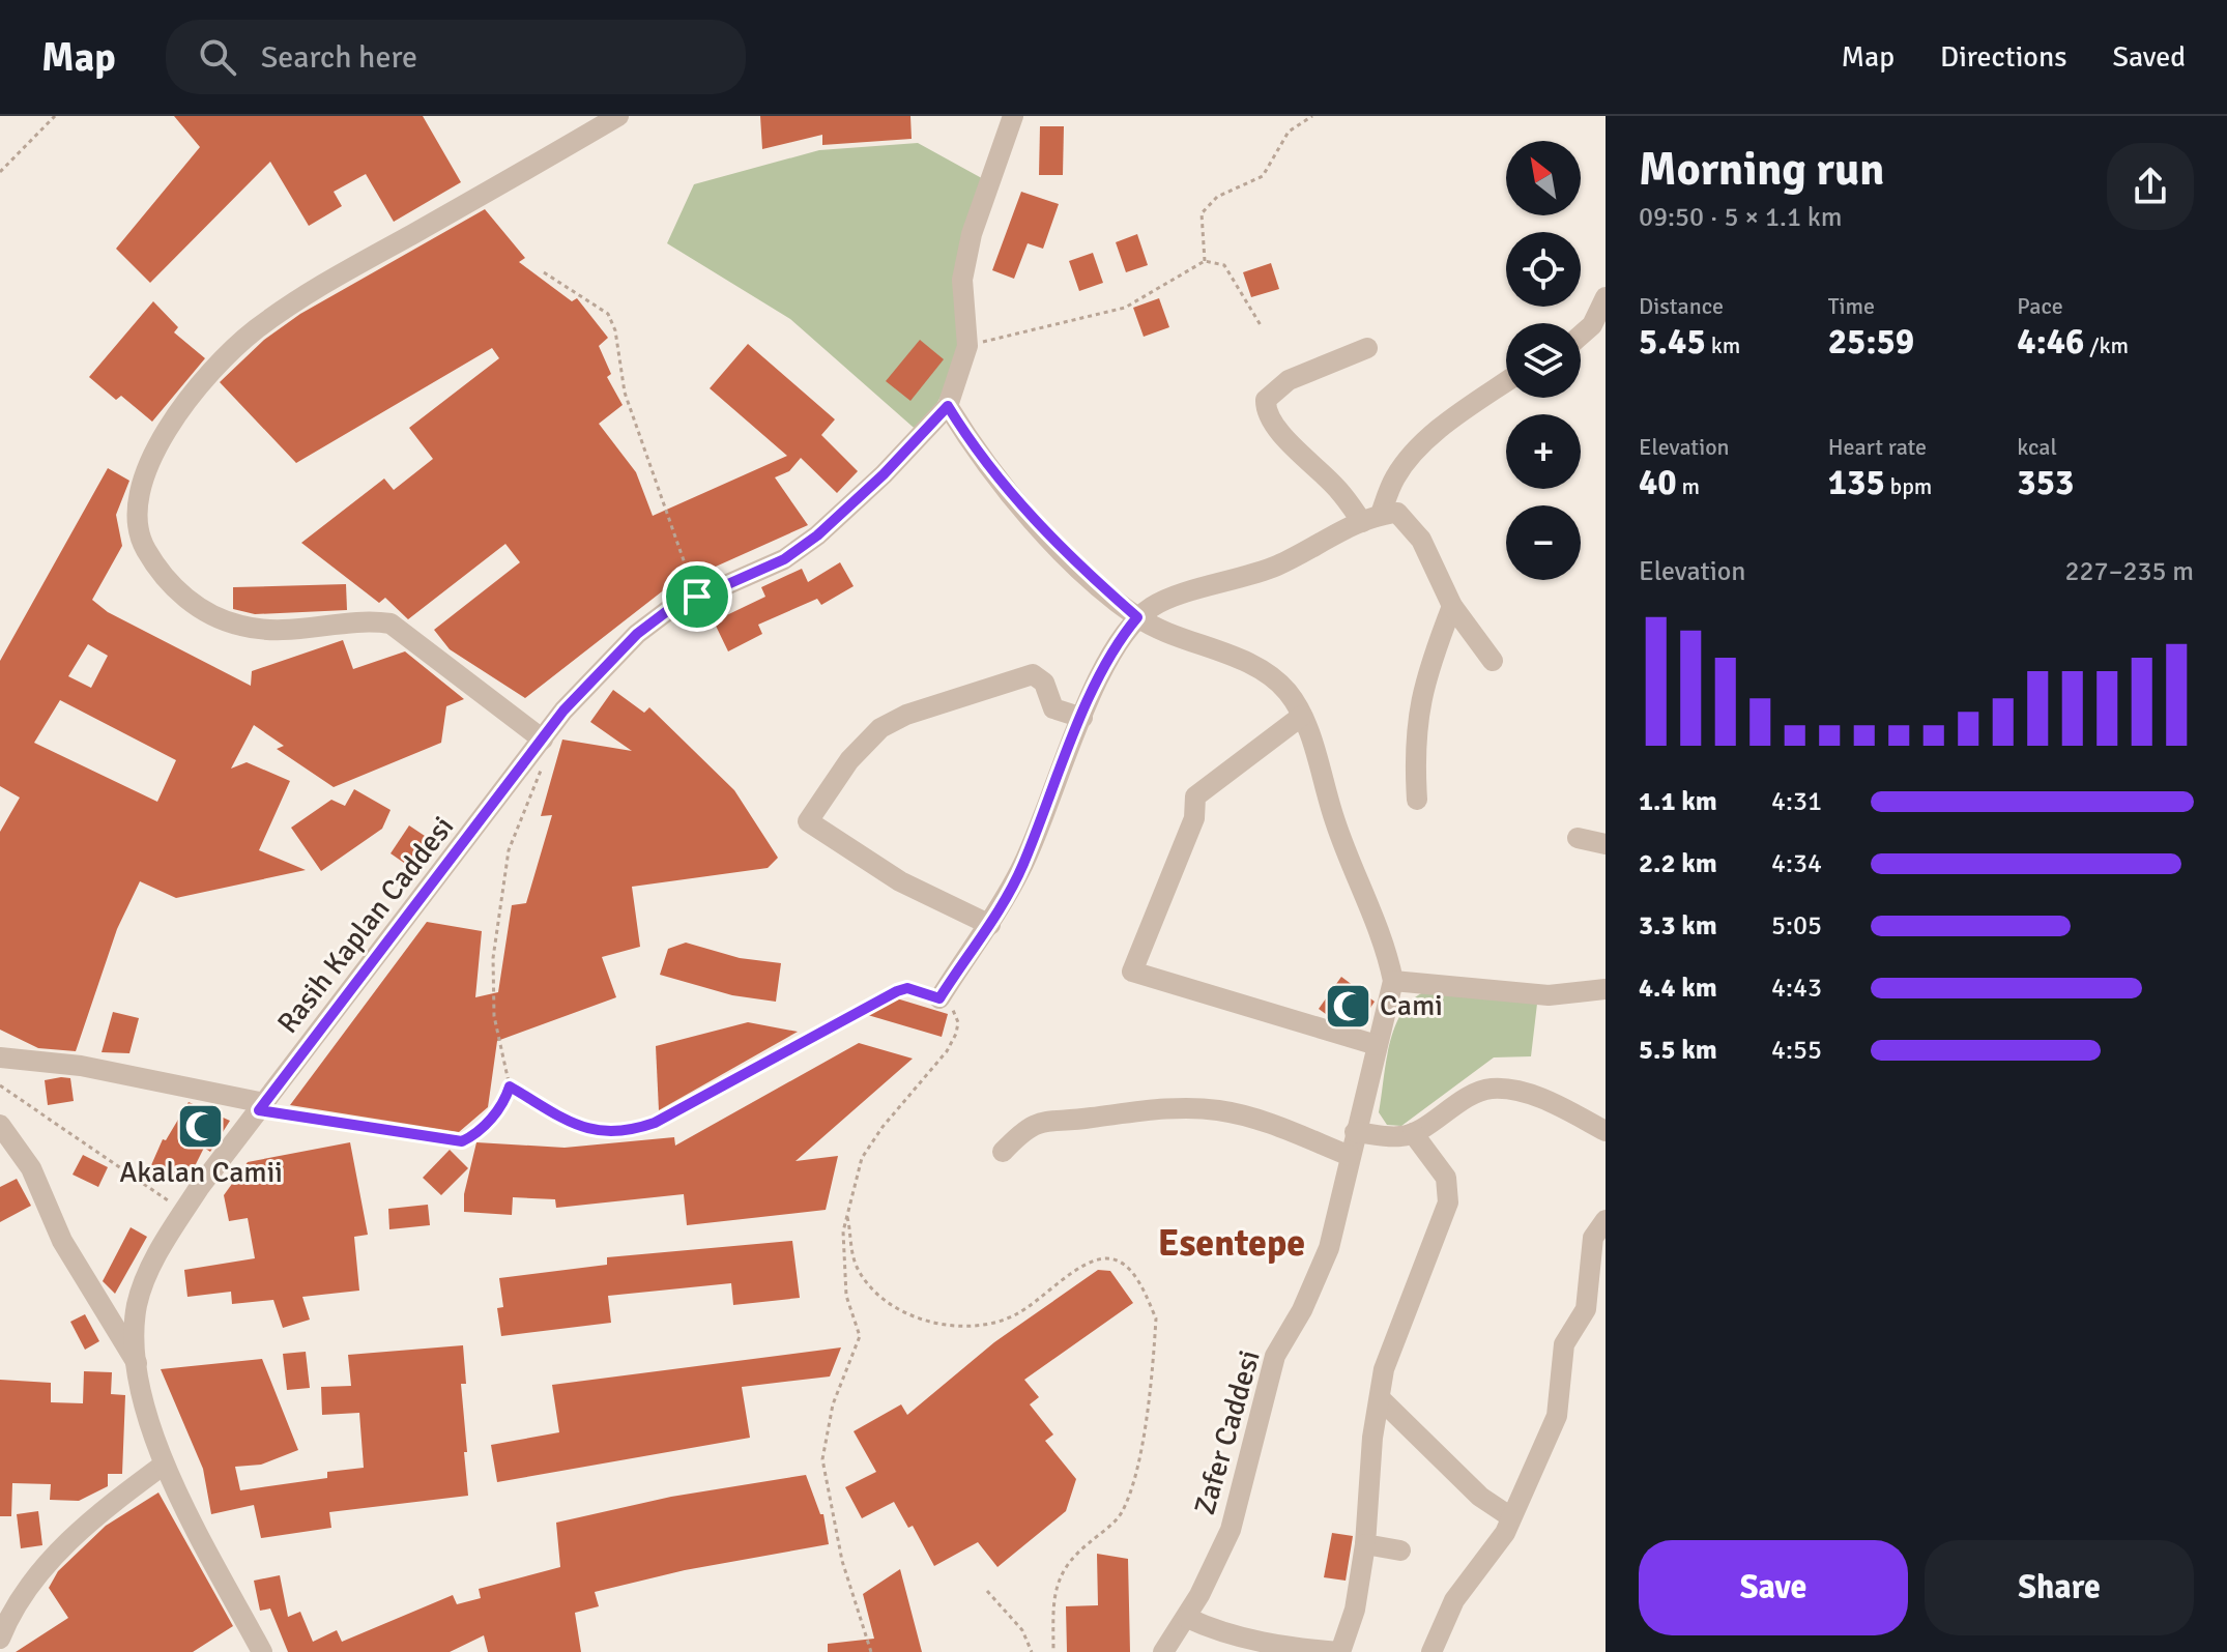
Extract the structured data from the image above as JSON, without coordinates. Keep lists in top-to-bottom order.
{
  "streets": {
    "street": ["Rasih Kaplan Caddesi", "Zafer Caddesi"]
  },
  "districts": ["Esentepe"],
  "places": {
    "mosque": ["Cami", "Akalan Camii"]
  },
  "north": "top left",
  "page": {
    "header": "Map",
    "search": "Search here",
    "nav": ["Map", "Directions", "Saved"],
    "heading": ["Morning run", "09:50 · 5 × 1.1 km"],
    "map_buttons": ["+", "−"],
    "stats": [
      ["Distance", "5.45 km"],
      ["Time", "25:59"],
      ["Pace", "4:46 /km"],
      ["Elevation", "40 m"],
      ["Heart rate", "135 bpm"],
      ["kcal", "353"]
    ],
    "chart": ["Elevation", "227–235 m"],
    "list": [
      {
        "name": "1.1 km",
        "note": "4:31"
      },
      {
        "name": "2.2 km",
        "note": "4:34"
      },
      {
        "name": "3.3 km",
        "note": "5:05"
      },
      {
        "name": "4.4 km",
        "note": "4:43"
      },
      {
        "name": "5.5 km",
        "note": "4:55"
      }
    ],
    "buttons": ["Save", "Share"]
  }
}
